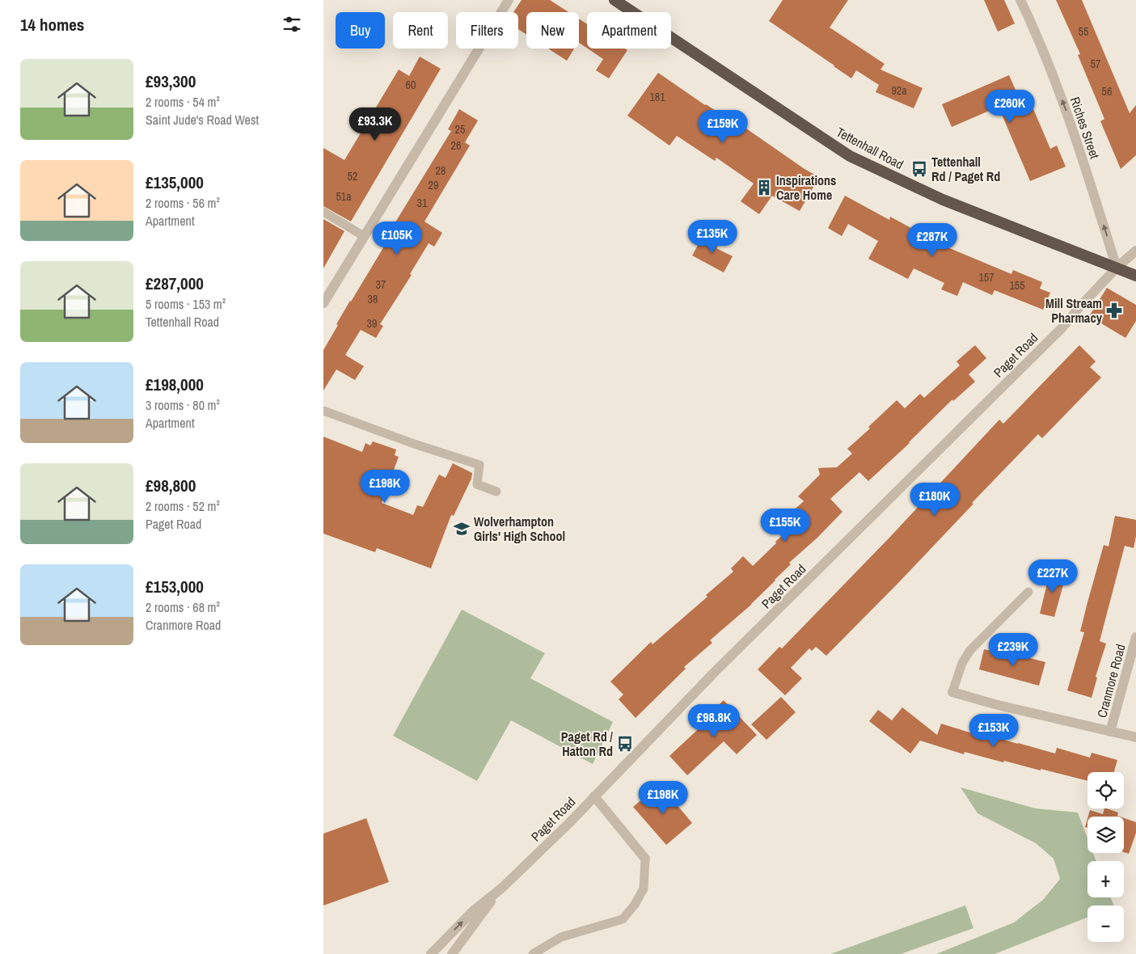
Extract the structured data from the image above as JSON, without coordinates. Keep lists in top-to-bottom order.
{
  "streets": {
    "highway": ["Tettenhall Road"],
    "street": ["Riches Street", "Paget Road", "Cranmore Road"]
  },
  "crossings": [
    ["Riches Street", "Tettenhall Road"],
    ["Riches Street", "Paget Road"],
    ["Tettenhall Road", "Paget Road"]
  ],
  "one_way": ["Riches Street"],
  "places": {
    "bus stop": ["Tettenhall Rd / Paget Rd", "Paget Rd / Hatton Rd"],
    "building": ["Inspirations Care Home"],
    "pharmacy": ["Mill Stream Pharmacy"],
    "school or university": ["Wolverhampton Girls' High School"]
  },
  "house_numbers": [
    "55",
    "57",
    "60",
    "92a",
    "56",
    "181",
    "25",
    "26",
    "28",
    "52",
    "29",
    "51a",
    "31",
    "157",
    "37",
    "155",
    "38",
    "39"
  ],
  "page": {
    "heading": "14 homes",
    "chip": [
      "Buy",
      "Rent",
      "Filters",
      "New",
      "Apartment"
    ],
    "list": [
      {
        "name": "£93,300",
        "note": "2 rooms · 54 m² · Saint Jude's Road West"
      },
      {
        "name": "£135,000",
        "note": "2 rooms · 56 m² · Apartment"
      },
      {
        "name": "£287,000",
        "note": "5 rooms · 153 m² · Tettenhall Road"
      },
      {
        "name": "£198,000",
        "note": "3 rooms · 80 m² · Apartment"
      },
      {
        "name": "£98,800",
        "note": "2 rooms · 52 m² · Paget Road"
      },
      {
        "name": "£153,000",
        "note": "2 rooms · 68 m² · Cranmore Road"
      }
    ],
    "price": [
      "£260K",
      "£93.3K",
      "£159K",
      "£135K",
      "£105K",
      "£287K",
      "£198K",
      "£180K",
      "£155K",
      "£227K",
      "£239K",
      "£98.8K",
      "£153K",
      "£198K"
    ],
    "map_buttons": ["+", "−"]
  }
}
